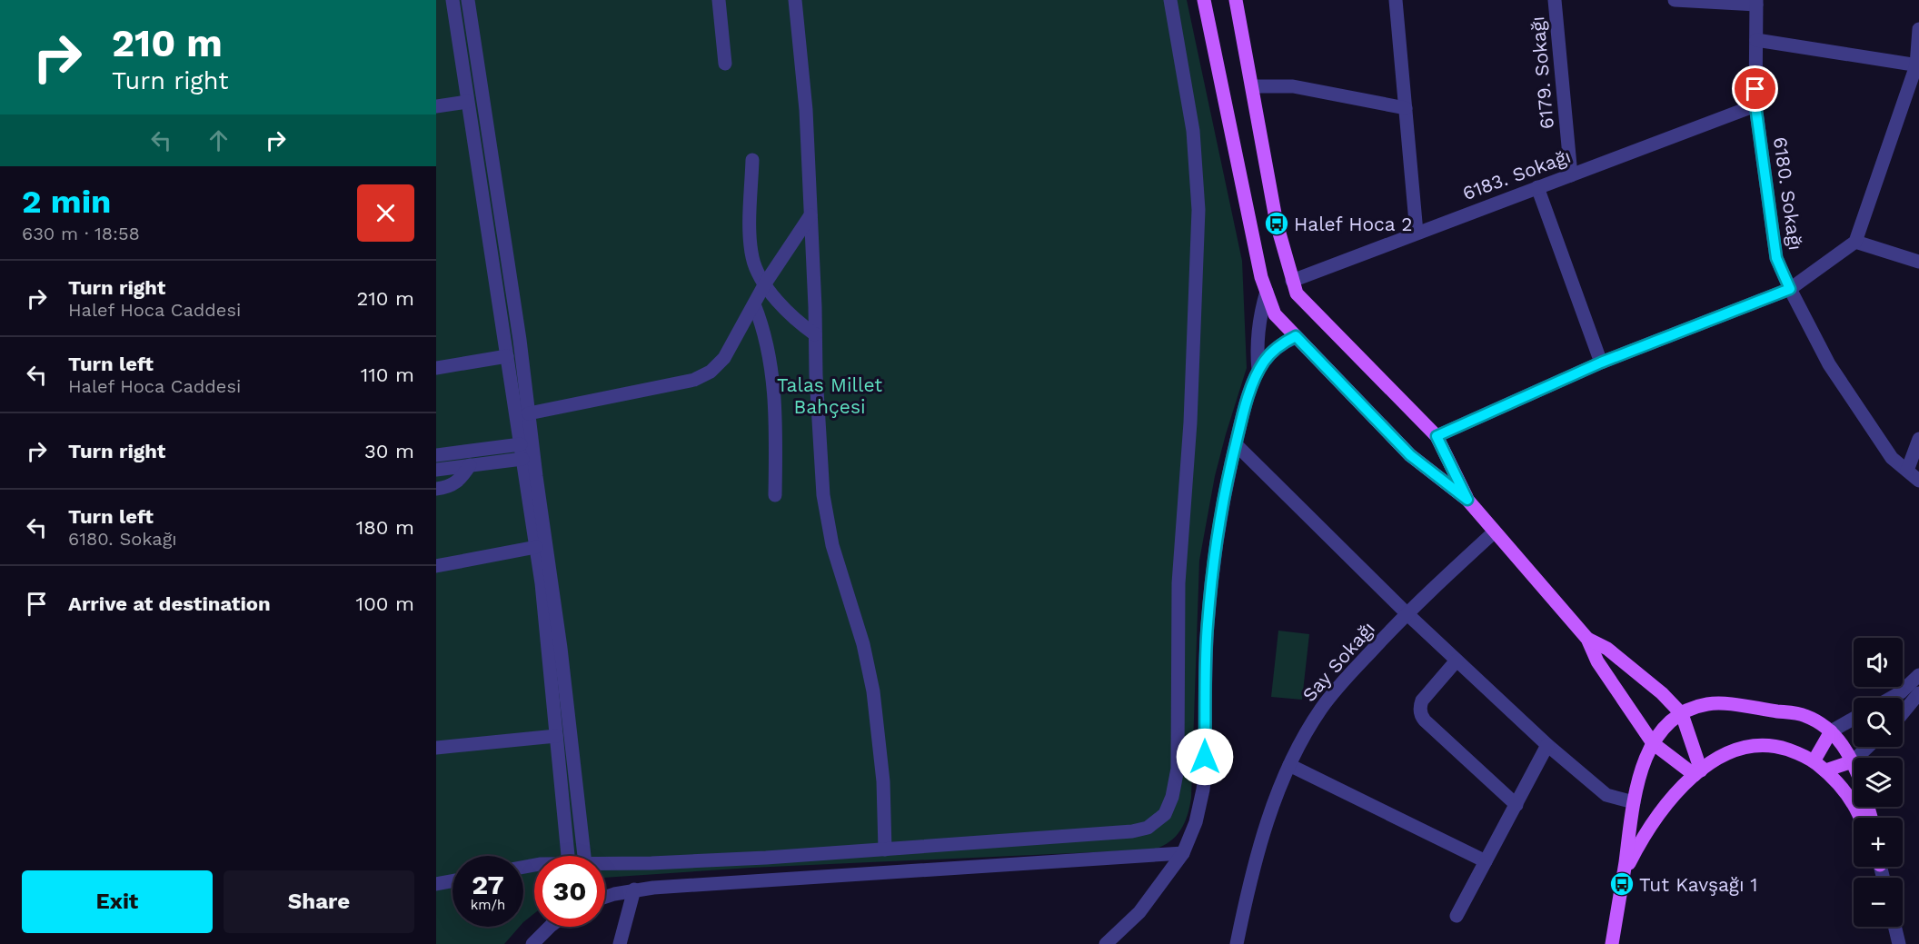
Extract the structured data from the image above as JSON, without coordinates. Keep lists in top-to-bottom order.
{
  "streets": {
    "street": [
      "6179. Sokağı",
      "6183. Sokağı",
      "6180. Sokağı",
      "Say Sokağı"
    ]
  },
  "crossings": [
    ["6179. Sokağı", "6183. Sokağı"],
    ["6183. Sokağı", "6180. Sokağı"]
  ],
  "parks": ["Talas Millet Bahçesi"],
  "places": {
    "bus stop": ["Halef Hoca 2", "Tut Kavşağı 1"]
  },
  "page": {
    "turn": ["210 m", "Turn right"],
    "heading": ["2 min", "630 m · 18:58"],
    "list": [
      {
        "name": "Turn right",
        "note": "Halef Hoca Caddesi",
        "value": "210 m"
      },
      {
        "name": "Turn left",
        "note": "Halef Hoca Caddesi",
        "value": "110 m"
      },
      {
        "name": "Turn right",
        "value": "30 m"
      },
      {
        "name": "Turn left",
        "note": "6180. Sokağı",
        "value": "180 m"
      },
      {
        "name": "Arrive at destination",
        "value": "100 m"
      }
    ],
    "map_buttons": ["+", "−"],
    "speed": "27 km/h",
    "limit": "30",
    "buttons": ["Exit", "Share"]
  }
}
